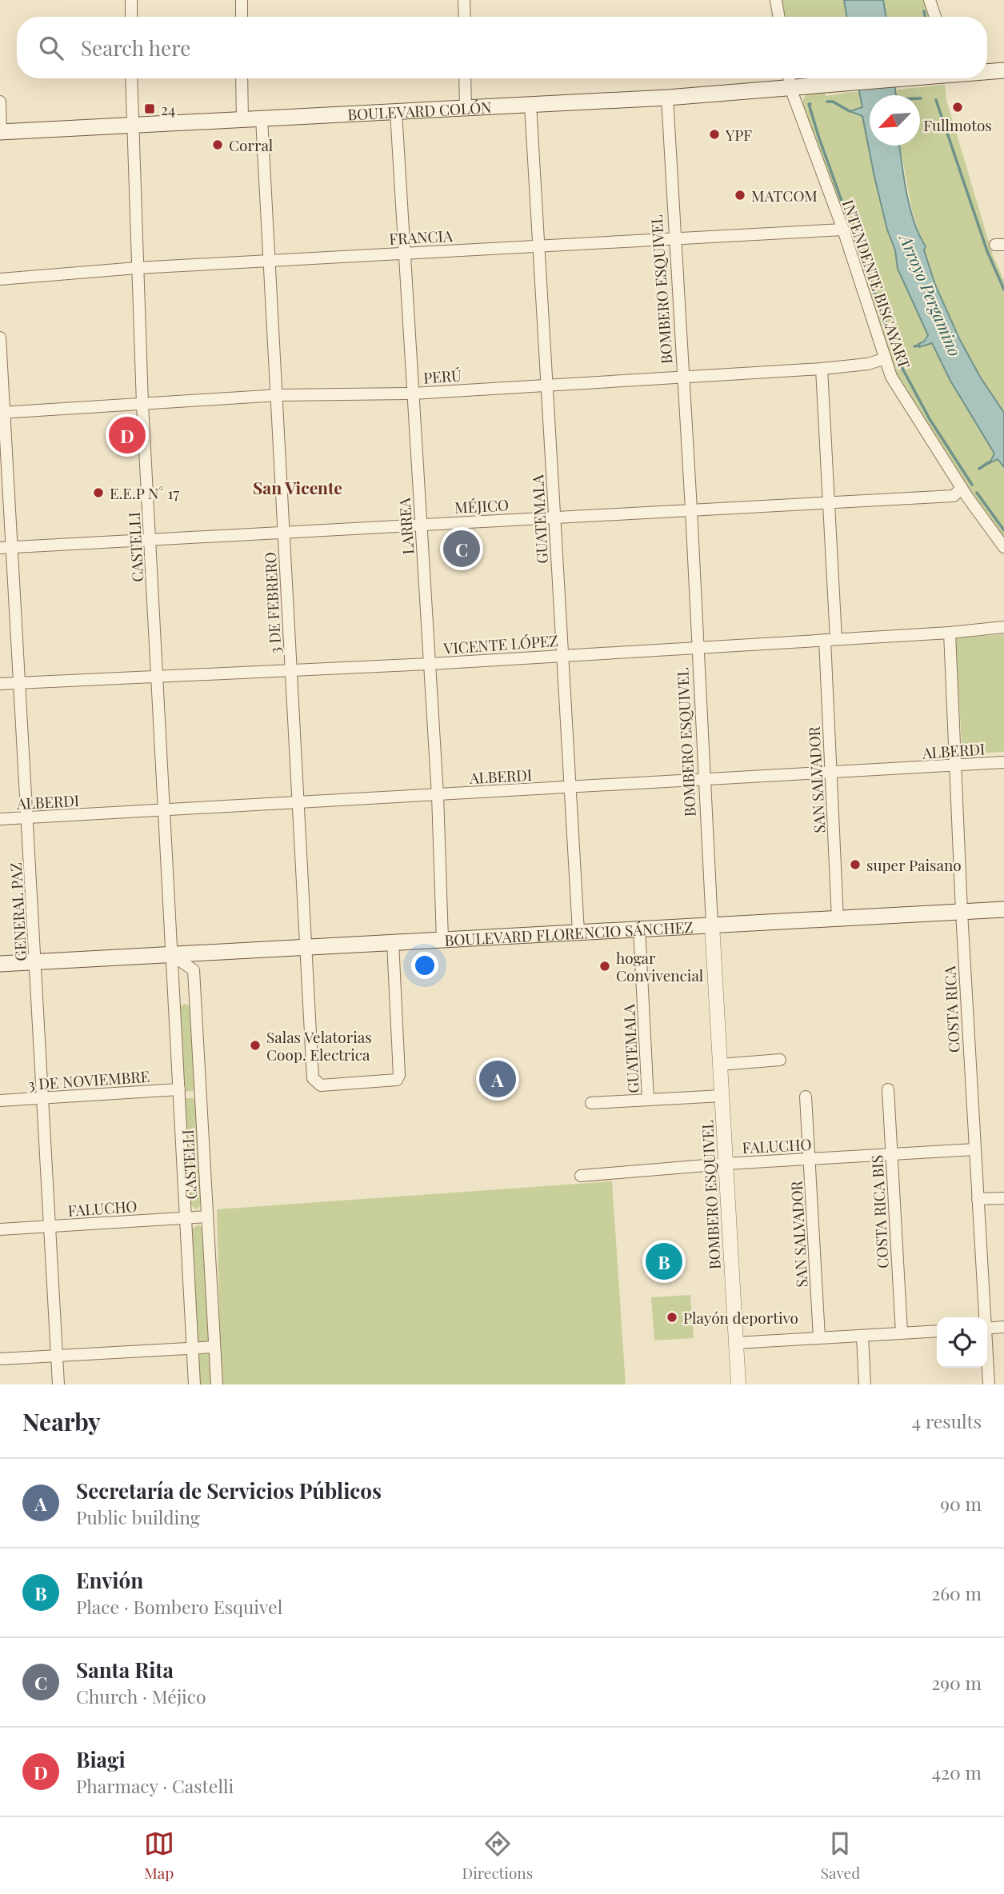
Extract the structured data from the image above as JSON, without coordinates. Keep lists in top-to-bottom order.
{
  "streets": {
    "main road": ["BOULEVARD COLÓN", "BOULEVARD FLORENCIO SÁNCHEZ"],
    "street": [
      "FRANCIA",
      "INTENDENTE BISCAYART",
      "BOMBERO ESQUIVEL",
      "PERÚ",
      "MÉJICO",
      "GUATEMALA",
      "LARREA",
      "CASTELLI",
      "3 DE FEBRERO",
      "VICENTE LÓPEZ",
      "ALBERDI",
      "SAN SALVADOR",
      "GENERAL PAZ",
      "COSTA RICA",
      "3 DE NOVIEMBRE",
      "FALUCHO",
      "COSTA RICA BIS"
    ]
  },
  "crossings": [
    ["BOULEVARD COLÓN", "INTENDENTE BISCAYART"],
    ["BOULEVARD COLÓN", "BOMBERO ESQUIVEL"],
    ["BOULEVARD COLÓN", "GUATEMALA"],
    ["BOULEVARD COLÓN", "LARREA"],
    ["BOULEVARD COLÓN", "CASTELLI"],
    ["BOULEVARD COLÓN", "3 DE FEBRERO"],
    ["FRANCIA", "INTENDENTE BISCAYART"],
    ["FRANCIA", "BOMBERO ESQUIVEL"],
    ["FRANCIA", "GUATEMALA"],
    ["FRANCIA", "LARREA"],
    ["FRANCIA", "CASTELLI"],
    ["FRANCIA", "3 DE FEBRERO"],
    ["INTENDENTE BISCAYART", "PERÚ"],
    ["INTENDENTE BISCAYART", "MÉJICO"],
    ["BOMBERO ESQUIVEL", "PERÚ"],
    ["BOMBERO ESQUIVEL", "MÉJICO"],
    ["BOMBERO ESQUIVEL", "VICENTE LÓPEZ"],
    ["BOMBERO ESQUIVEL", "ALBERDI"],
    ["BOMBERO ESQUIVEL", "BOULEVARD FLORENCIO SÁNCHEZ"],
    ["BOMBERO ESQUIVEL", "FALUCHO"],
    ["PERÚ", "GUATEMALA"],
    ["PERÚ", "LARREA"],
    ["PERÚ", "CASTELLI"],
    ["PERÚ", "3 DE FEBRERO"],
    ["PERÚ", "SAN SALVADOR"],
    ["PERÚ", "GENERAL PAZ"],
    ["MÉJICO", "GUATEMALA"],
    ["MÉJICO", "LARREA"],
    ["MÉJICO", "CASTELLI"],
    ["MÉJICO", "3 DE FEBRERO"],
    ["MÉJICO", "SAN SALVADOR"],
    ["MÉJICO", "GENERAL PAZ"],
    ["GUATEMALA", "VICENTE LÓPEZ"],
    ["GUATEMALA", "ALBERDI"],
    ["GUATEMALA", "BOULEVARD FLORENCIO SÁNCHEZ"],
    ["LARREA", "VICENTE LÓPEZ"],
    ["LARREA", "ALBERDI"],
    ["LARREA", "BOULEVARD FLORENCIO SÁNCHEZ"],
    ["CASTELLI", "VICENTE LÓPEZ"],
    ["CASTELLI", "ALBERDI"],
    ["CASTELLI", "BOULEVARD FLORENCIO SÁNCHEZ"],
    ["CASTELLI", "3 DE NOVIEMBRE"],
    ["CASTELLI", "FALUCHO"],
    ["3 DE FEBRERO", "VICENTE LÓPEZ"],
    ["3 DE FEBRERO", "ALBERDI"],
    ["3 DE FEBRERO", "BOULEVARD FLORENCIO SÁNCHEZ"],
    ["VICENTE LÓPEZ", "SAN SALVADOR"],
    ["VICENTE LÓPEZ", "GENERAL PAZ"],
    ["VICENTE LÓPEZ", "COSTA RICA"],
    ["ALBERDI", "SAN SALVADOR"],
    ["ALBERDI", "GENERAL PAZ"],
    ["ALBERDI", "COSTA RICA"],
    ["SAN SALVADOR", "BOULEVARD FLORENCIO SÁNCHEZ"],
    ["SAN SALVADOR", "FALUCHO"],
    ["GENERAL PAZ", "BOULEVARD FLORENCIO SÁNCHEZ"],
    ["GENERAL PAZ", "3 DE NOVIEMBRE"],
    ["GENERAL PAZ", "FALUCHO"],
    ["BOULEVARD FLORENCIO SÁNCHEZ", "COSTA RICA"],
    ["COSTA RICA", "FALUCHO"],
    ["FALUCHO", "COSTA RICA BIS"]
  ],
  "districts": ["San Vicente"],
  "water": ["Arroyo Pergamino"],
  "places": {
    "other": [
      "Fullmotos",
      "YPF",
      "Corral",
      "MATCOM",
      "E.E.P N° 17",
      "super Paisano",
      "hogar Convivencial",
      "Salas Velatorias Coop. Electrica",
      "Playón deportivo"
    ],
    "transit": ["24"]
  },
  "north": "bottom left",
  "page": {
    "search": "Search here",
    "pins": [
      "D",
      "C",
      "A",
      "B"
    ],
    "heading": ["Nearby", "4 results"],
    "list": [
      {
        "mark": "A",
        "name": "Secretaría de Servicios Públicos",
        "note": "Public building",
        "value": "90 m"
      },
      {
        "mark": "B",
        "name": "Envión",
        "note": "Place · Bombero Esquivel",
        "value": "260 m"
      },
      {
        "mark": "C",
        "name": "Santa Rita",
        "note": "Church · Méjico",
        "value": "290 m"
      },
      {
        "mark": "D",
        "name": "Biagi",
        "note": "Pharmacy · Castelli",
        "value": "420 m"
      }
    ],
    "nav": ["Map", "Directions", "Saved"]
  }
}
